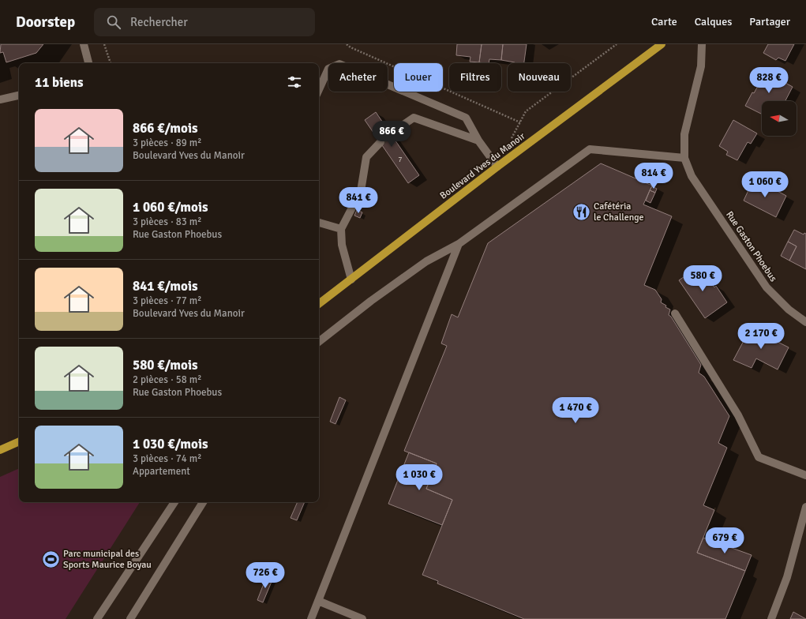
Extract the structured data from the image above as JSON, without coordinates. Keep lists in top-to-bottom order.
{
  "streets": {
    "main road": ["Boulevard Yves du Manoir"],
    "street": ["Rue Gaston Phoebus"]
  },
  "places": {
    "restaurant": ["Cafétéria le Challenge"],
    "sports": ["Parc municipal des Sports Maurice Boyau"]
  },
  "house_numbers": ["7"],
  "north": "left",
  "page": {
    "header": "Doorstep",
    "search": "Rechercher",
    "nav": ["Carte", "Calques", "Partager"],
    "chip": [
      "Acheter",
      "Louer",
      "Filtres",
      "Nouveau"
    ],
    "heading": "11 biens",
    "price": [
      "828 €",
      "866 €",
      "814 €",
      "1 060 €",
      "841 €",
      "580 €",
      "2 170 €",
      "1 470 €",
      "1 030 €",
      "679 €",
      "726 €"
    ],
    "list": [
      {
        "name": "866 €/mois",
        "note": "3 pièces · 89 m² · Boulevard Yves du Manoir"
      },
      {
        "name": "1 060 €/mois",
        "note": "3 pièces · 83 m² · Rue Gaston Phoebus"
      },
      {
        "name": "841 €/mois",
        "note": "3 pièces · 77 m² · Boulevard Yves du Manoir"
      },
      {
        "name": "580 €/mois",
        "note": "2 pièces · 58 m² · Rue Gaston Phoebus"
      },
      {
        "name": "1 030 €/mois",
        "note": "3 pièces · 74 m² · Appartement"
      }
    ]
  }
}
